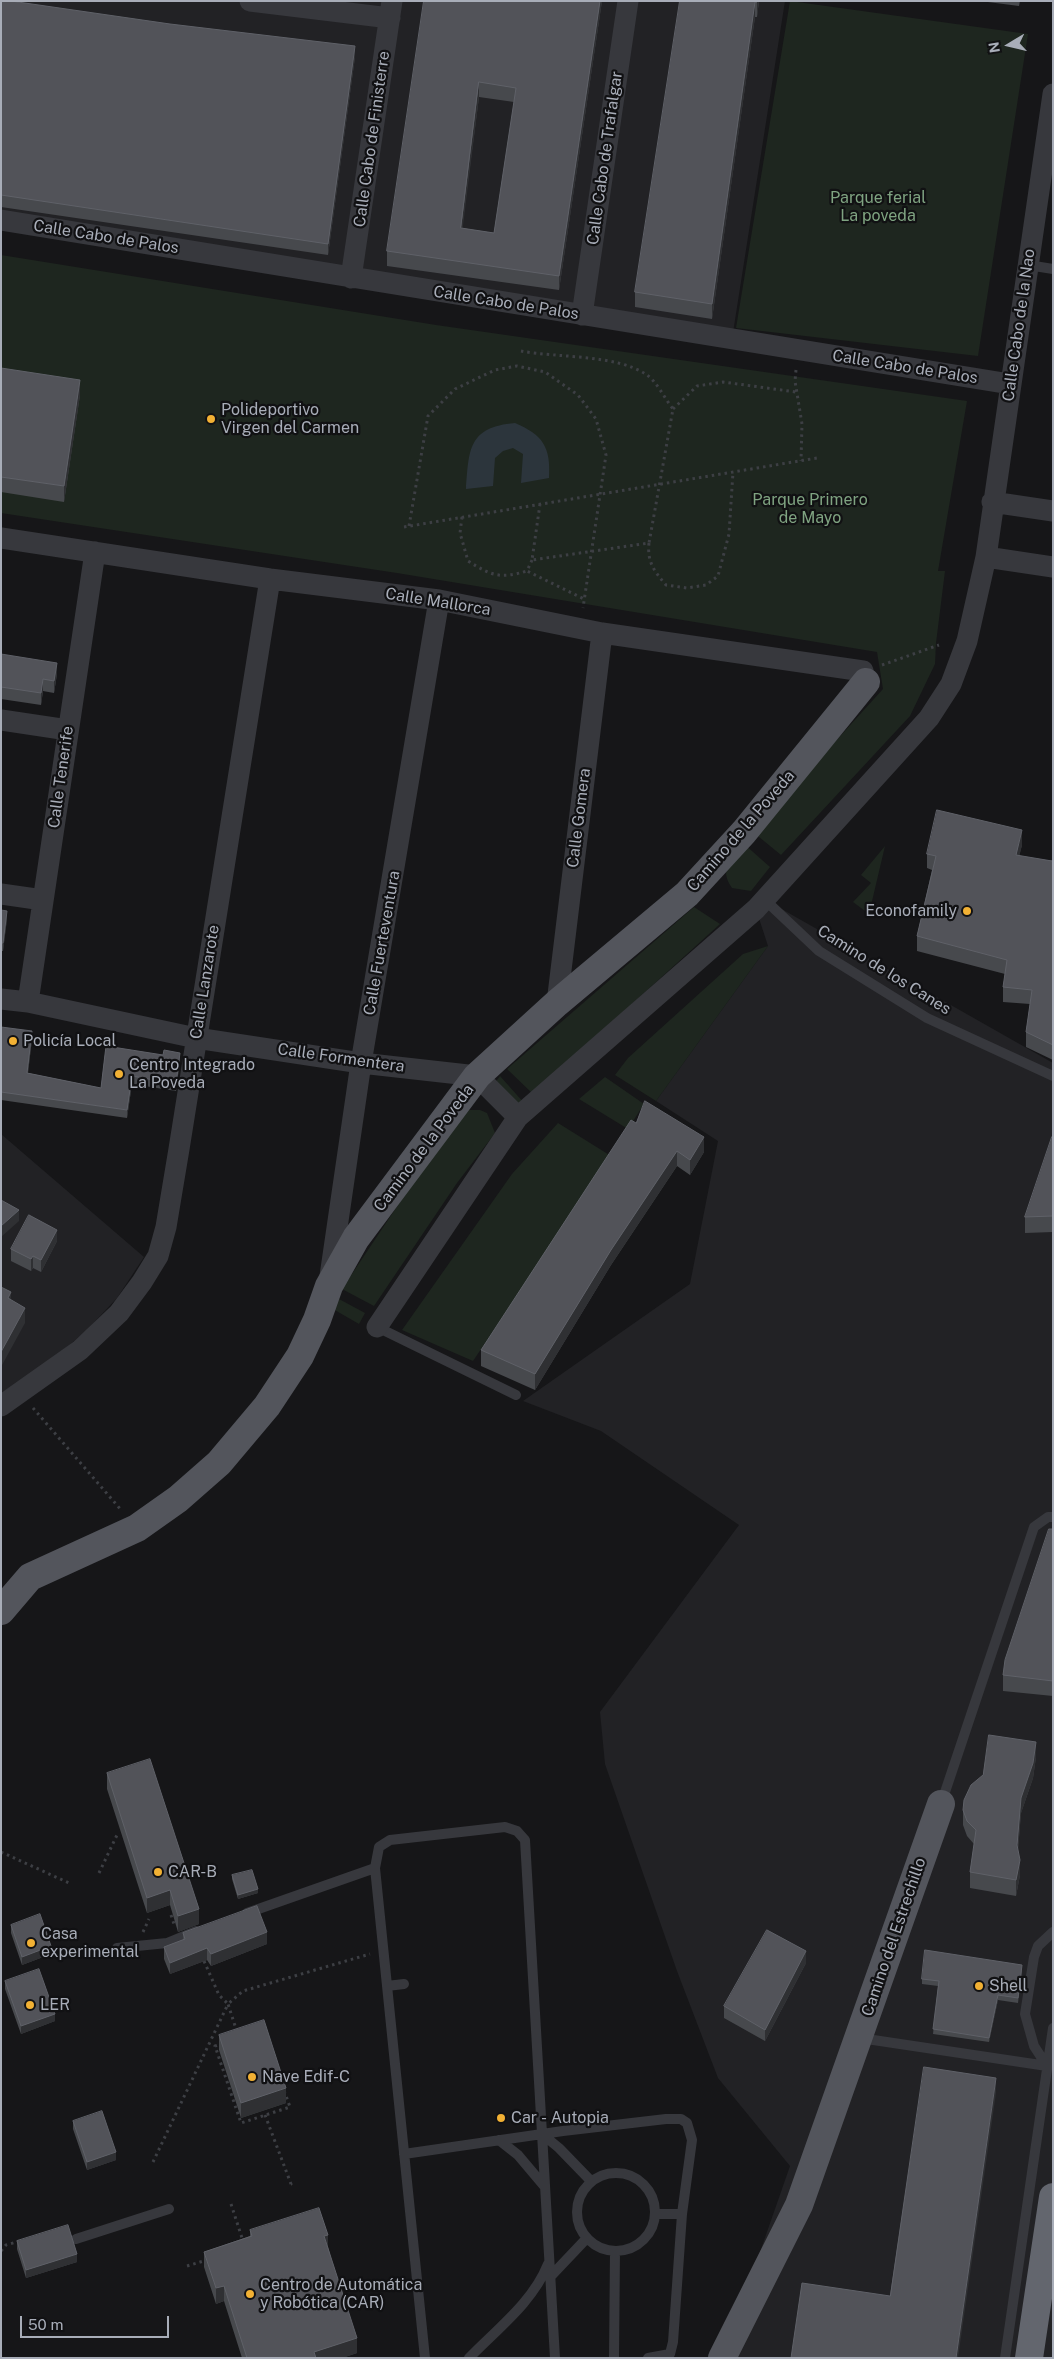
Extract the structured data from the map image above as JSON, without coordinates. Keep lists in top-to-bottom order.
{
  "streets": {
    "main road": ["Camino de la Poveda", "Camino del Estrechillo"],
    "street": [
      "Calle Cabo de Finisterre",
      "Calle Cabo de Trafalgar",
      "Calle Cabo de Palos",
      "Calle Cabo de la Nao",
      "Calle Mallorca",
      "Calle Tenerife",
      "Calle Gomera",
      "Calle Fuerteventura",
      "Calle Lanzarote",
      "Calle Formentera"
    ],
    "lane": ["Camino de los Canes"]
  },
  "crossings": [
    ["Calle Cabo de Finisterre", "Calle Cabo de Palos"],
    ["Calle Cabo de Trafalgar", "Calle Cabo de Palos"],
    ["Calle Cabo de Palos", "Calle Cabo de la Nao"],
    ["Calle Mallorca", "Calle Tenerife"],
    ["Calle Mallorca", "Calle Gomera"],
    ["Calle Mallorca", "Camino de la Poveda"],
    ["Calle Mallorca", "Calle Fuerteventura"],
    ["Calle Mallorca", "Calle Lanzarote"],
    ["Calle Tenerife", "Calle Formentera"],
    ["Calle Gomera", "Camino de la Poveda"],
    ["Camino de la Poveda", "Calle Fuerteventura"],
    ["Camino de la Poveda", "Calle Formentera"],
    ["Calle Fuerteventura", "Calle Formentera"],
    ["Calle Lanzarote", "Calle Formentera"]
  ],
  "parks": ["Parque ferial La poveda", "Parque Primero de Mayo"],
  "places": [
    "Polideportivo Virgen del Carmen",
    "Econofamily",
    "Policía Local",
    "Centro Integrado La Poveda",
    "CAR-B",
    "Casa experimental",
    "Shell",
    "LER",
    "Nave Edif-C",
    "Car - Autopia",
    "Centro de Automática y Robótica (CAR)"
  ],
  "scale_bar": "50 m",
  "north": "left"
}
